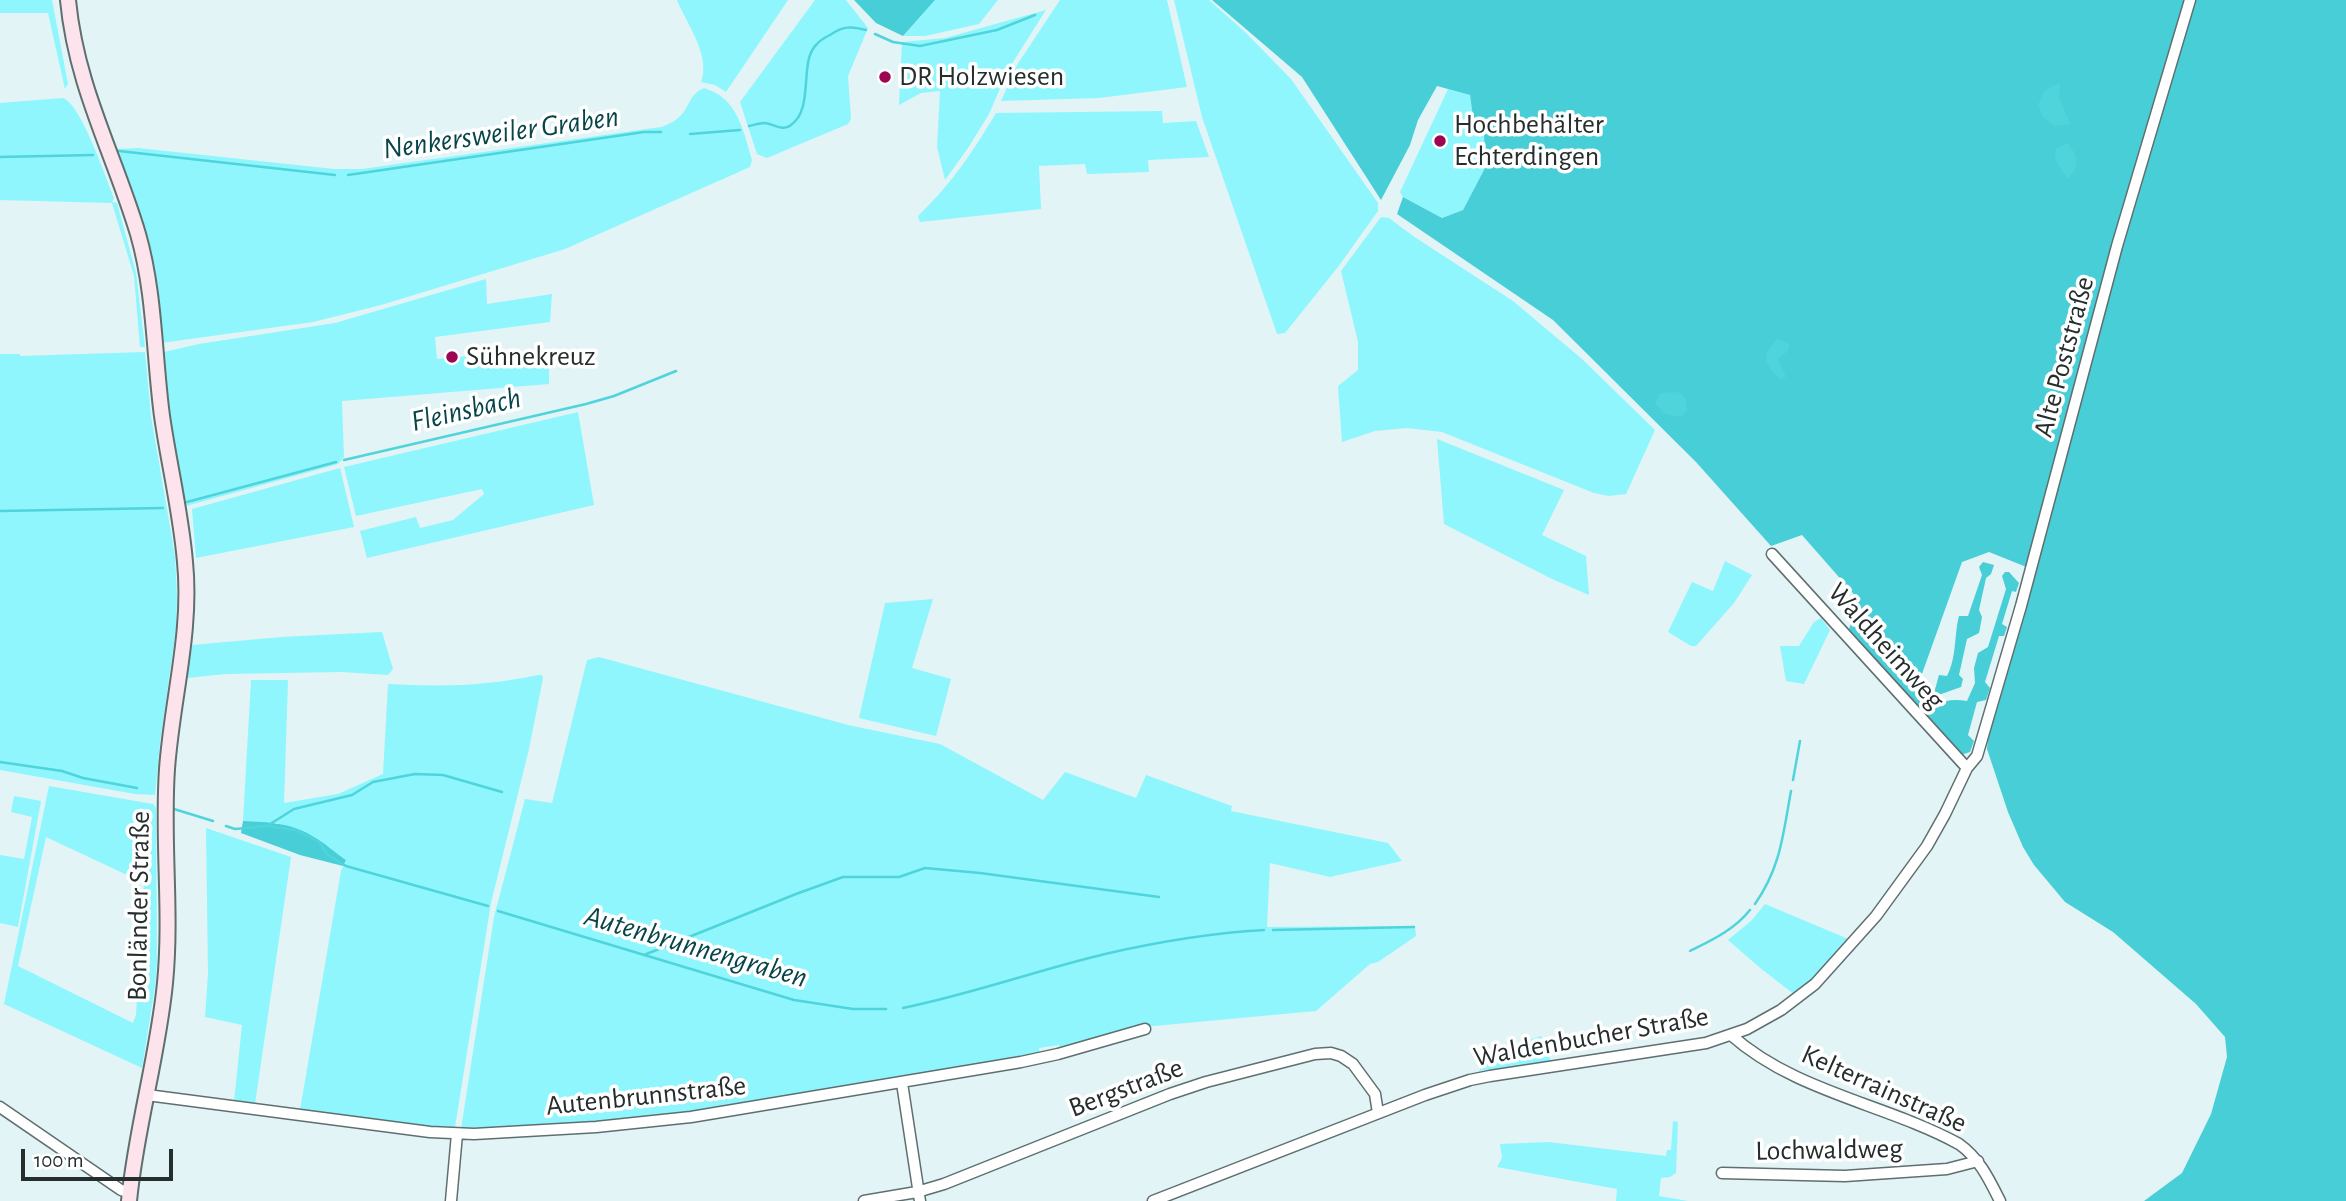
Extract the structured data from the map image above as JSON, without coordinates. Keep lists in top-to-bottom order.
{
  "streets": {
    "street": [
      "Alte Poststraße",
      "Waldheimweg",
      "Bonländer Straße",
      "Waldenbucher Straße",
      "Bergstraße",
      "Kelterrainstraße",
      "Autenbrunnstraße",
      "Lochwaldweg"
    ]
  },
  "crossings": [
    ["Alte Poststraße", "Waldenbucher Straße"],
    ["Waldheimweg", "Waldenbucher Straße"],
    ["Bonländer Straße", "Autenbrunnstraße"],
    ["Waldenbucher Straße", "Bergstraße"],
    ["Waldenbucher Straße", "Kelterrainstraße"],
    ["Kelterrainstraße", "Lochwaldweg"]
  ],
  "water": ["Nenkersweiler Graben", "Fleinsbach", "Autenbrunnengraben"],
  "places": ["DR Holzwiesen", "Hochbehälter Echterdingen", "Sühnekreuz"],
  "scale_bar": "100 m"
}
